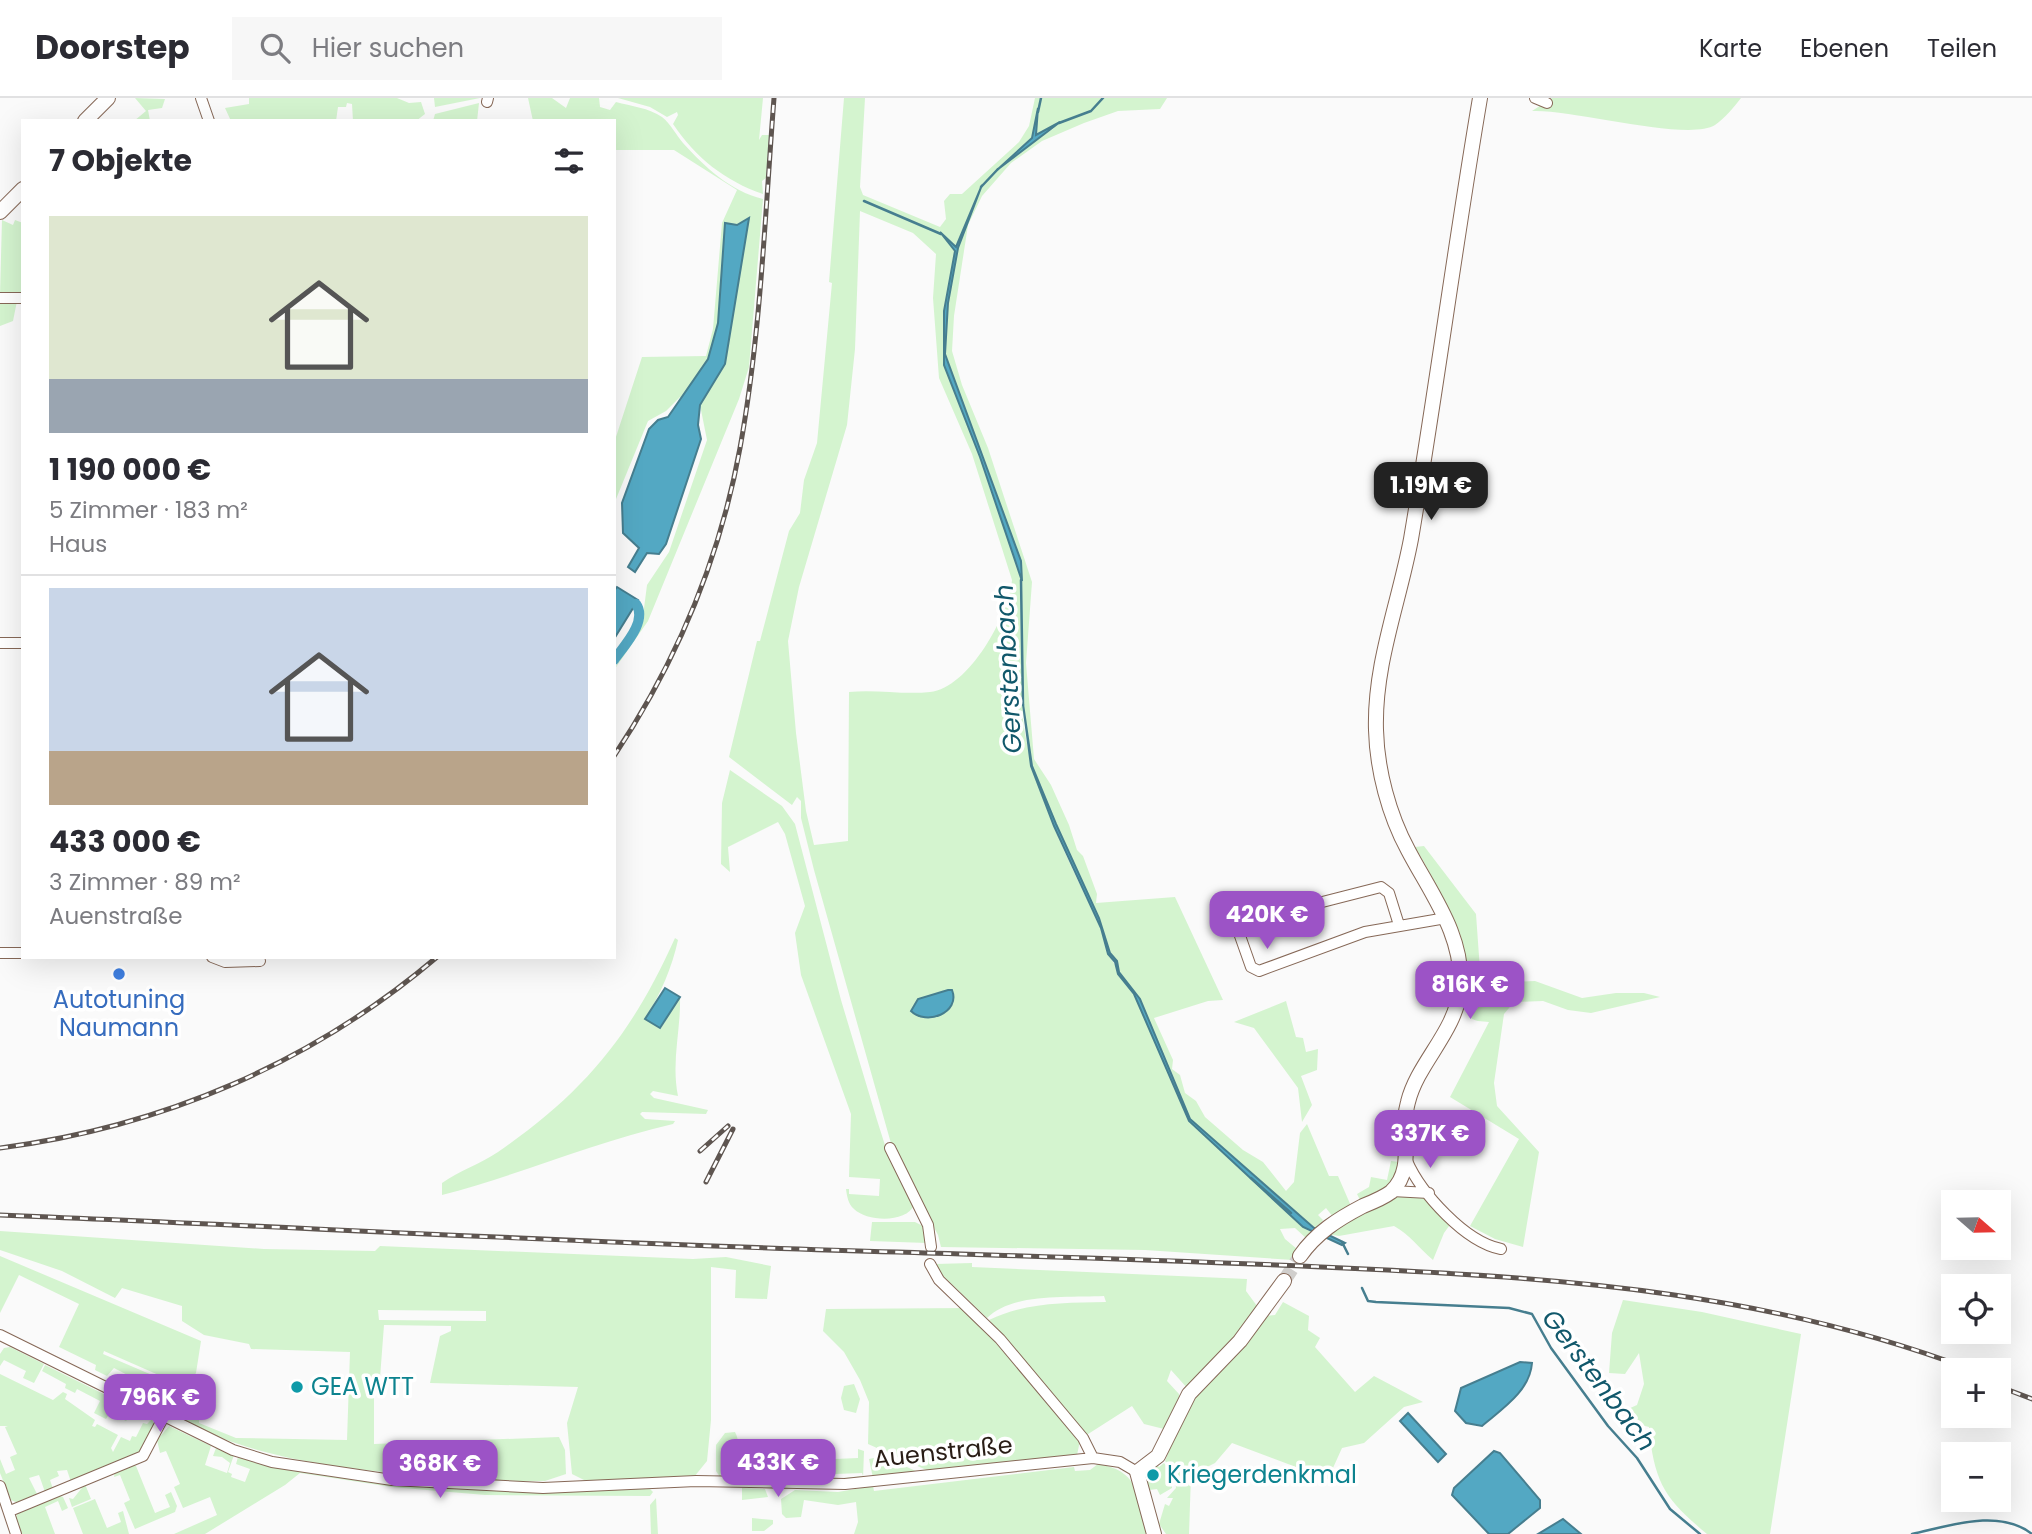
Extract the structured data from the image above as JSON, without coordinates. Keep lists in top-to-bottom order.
{
  "streets": {
    "street": ["Auenstraße"]
  },
  "water": ["Gerstenbach"],
  "places": ["Autotuning Naumann", "GEA WTT", "Kriegerdenkmal"],
  "north": "right",
  "page": {
    "header": "Doorstep",
    "search": "Hier suchen",
    "nav": ["Karte", "Ebenen", "Teilen"],
    "heading": "7 Objekte",
    "list": [
      {
        "name": "1 190 000 €",
        "note": "5 Zimmer · 183 m² · Haus"
      },
      {
        "name": "433 000 €",
        "note": "3 Zimmer · 89 m² · Auenstraße"
      }
    ],
    "price": [
      "1.19M €",
      "420K €",
      "816K €",
      "337K €",
      "796K €",
      "433K €",
      "368K €"
    ],
    "map_buttons": ["+", "−"]
  }
}
